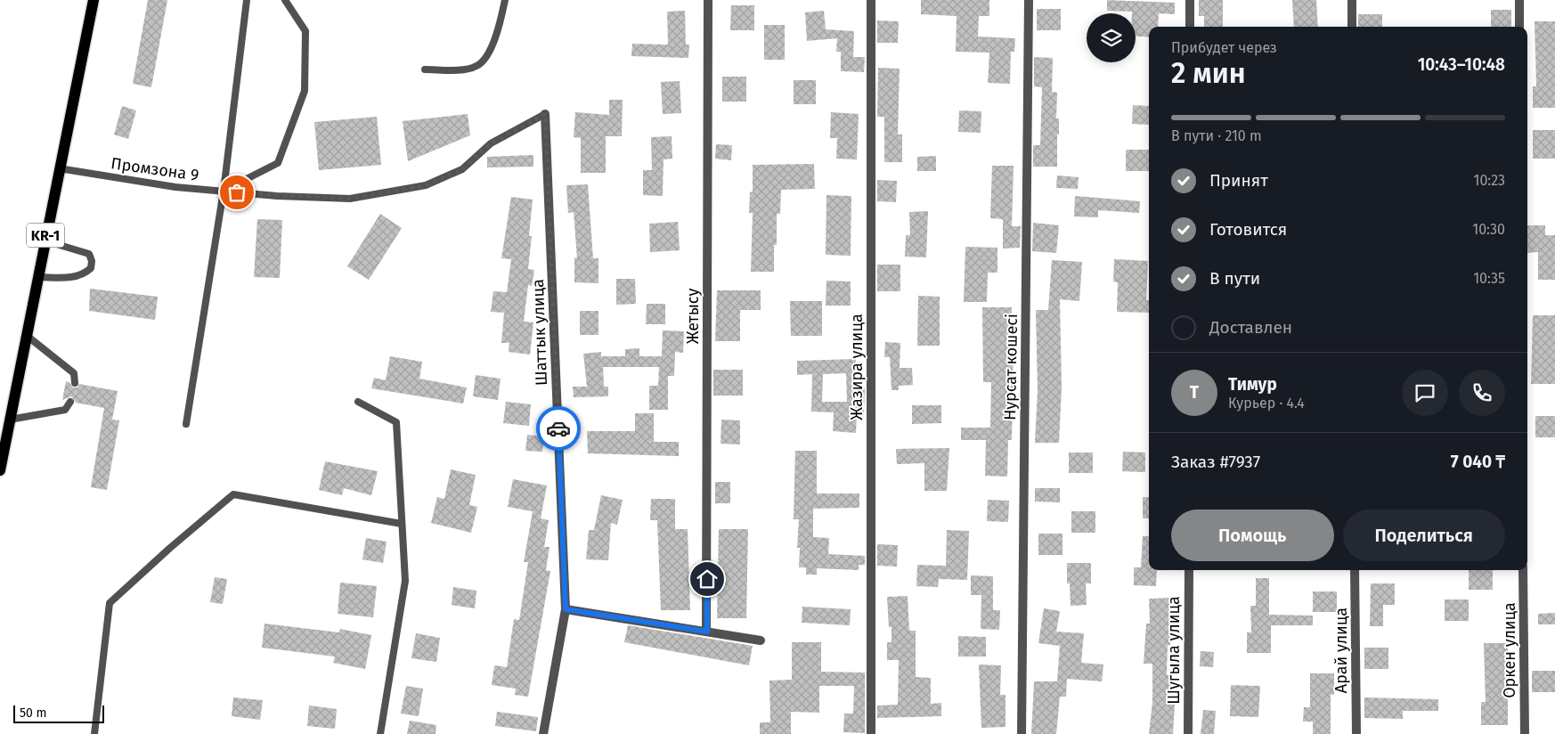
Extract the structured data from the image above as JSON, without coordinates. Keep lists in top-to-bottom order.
{
  "streets": {
    "main road": ["KR-1"],
    "street": [
      "Жетысу",
      "Шаттык улица",
      "Жазира улица",
      "Нурсат кошесi",
      "Шугыла улица",
      "Арай улица",
      "Оркен улица"
    ],
    "lane": ["Промзона 9"]
  },
  "crossings": [
    ["Промзона 9", "KR-1"],
    ["Промзона 9", "Шаттык улица"]
  ],
  "scale_bar": "50 m",
  "page": {
    "heading": ["2 мин", "Прибудет через", "10:43–10:48"],
    "panel": [
      "Тимур",
      "Курьер · 4.4",
      "Заказ #7937",
      "7 040 ₸"
    ],
    "bar": "В пути · 210 m",
    "list": [
      ["Принят", "10:23"],
      ["Готовится", "10:30"],
      ["В пути", "10:35"],
      "Доставлен"
    ],
    "round": "Т",
    "buttons": ["Помощь", "Поделиться"],
    "scale": "50 m"
  }
}
